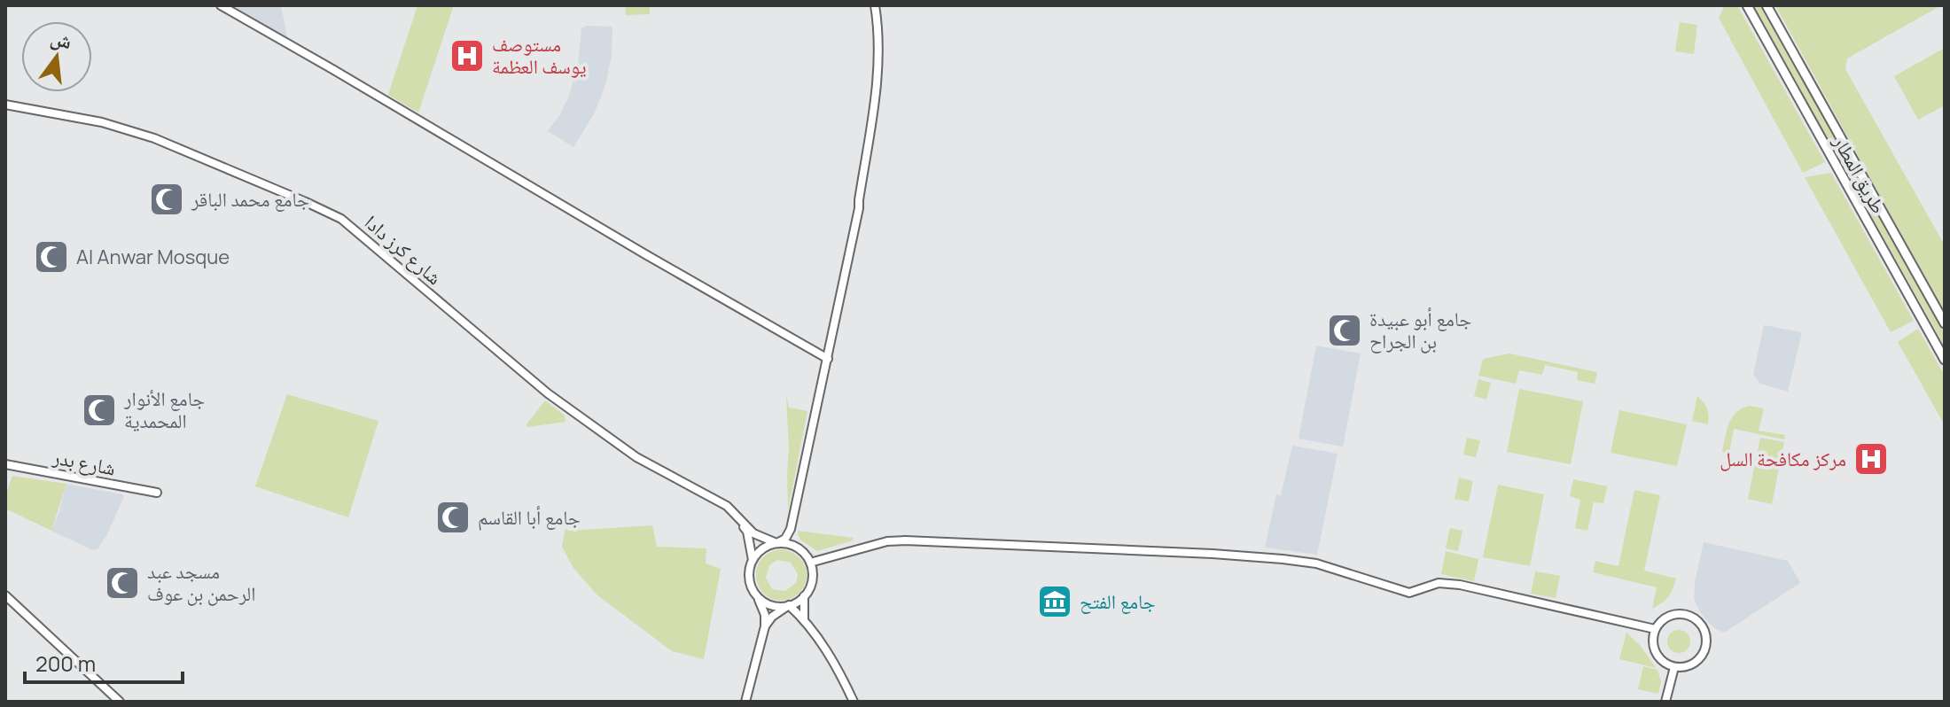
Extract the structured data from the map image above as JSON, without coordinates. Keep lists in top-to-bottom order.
{
  "streets": {
    "highway": ["طريق المطار"],
    "main road": ["شارع كرز دادا", "شارع بدر"]
  },
  "places": {
    "hospital": ["مستوصف يوسف العظمة", "مركز مكافحة السل"],
    "mosque": [
      "جامع محمد الباقر",
      "Al Anwar Mosque",
      "جامع أبو عبيدة بن الجراح",
      "جامع الأنوار المحمدية",
      "جامع أبا القاسم",
      "مسجد عبد الرحمن بن عوف"
    ],
    "museum": ["جامع الفتح"]
  },
  "scale_bar": "200 m",
  "north": "top"
}
